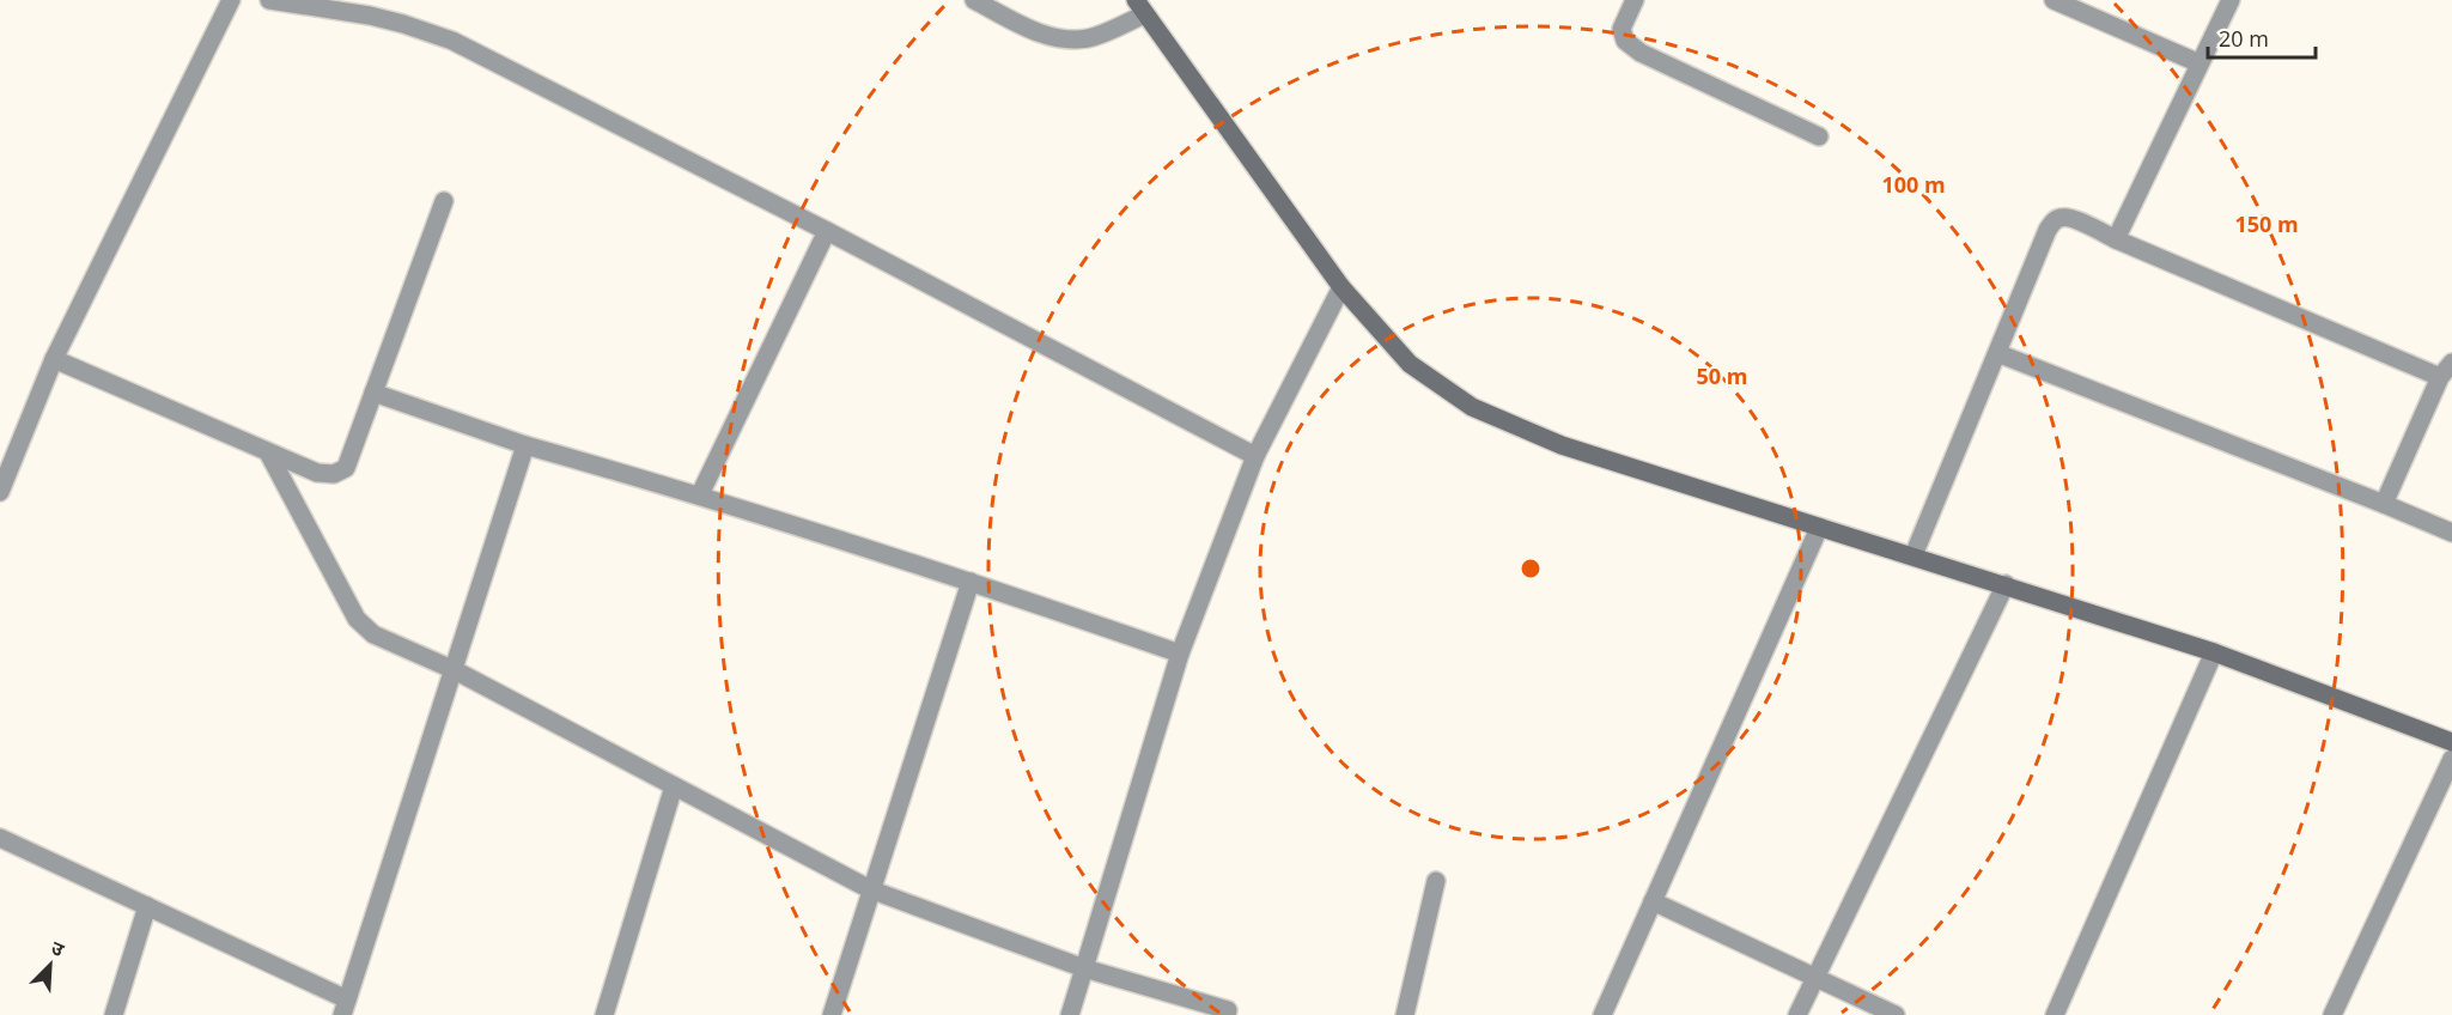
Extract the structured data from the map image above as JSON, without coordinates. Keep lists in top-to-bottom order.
{
  "scale_bar": "20 m",
  "north": "top right",
  "rings": ["100 m", "150 m", "50 m"]
}
